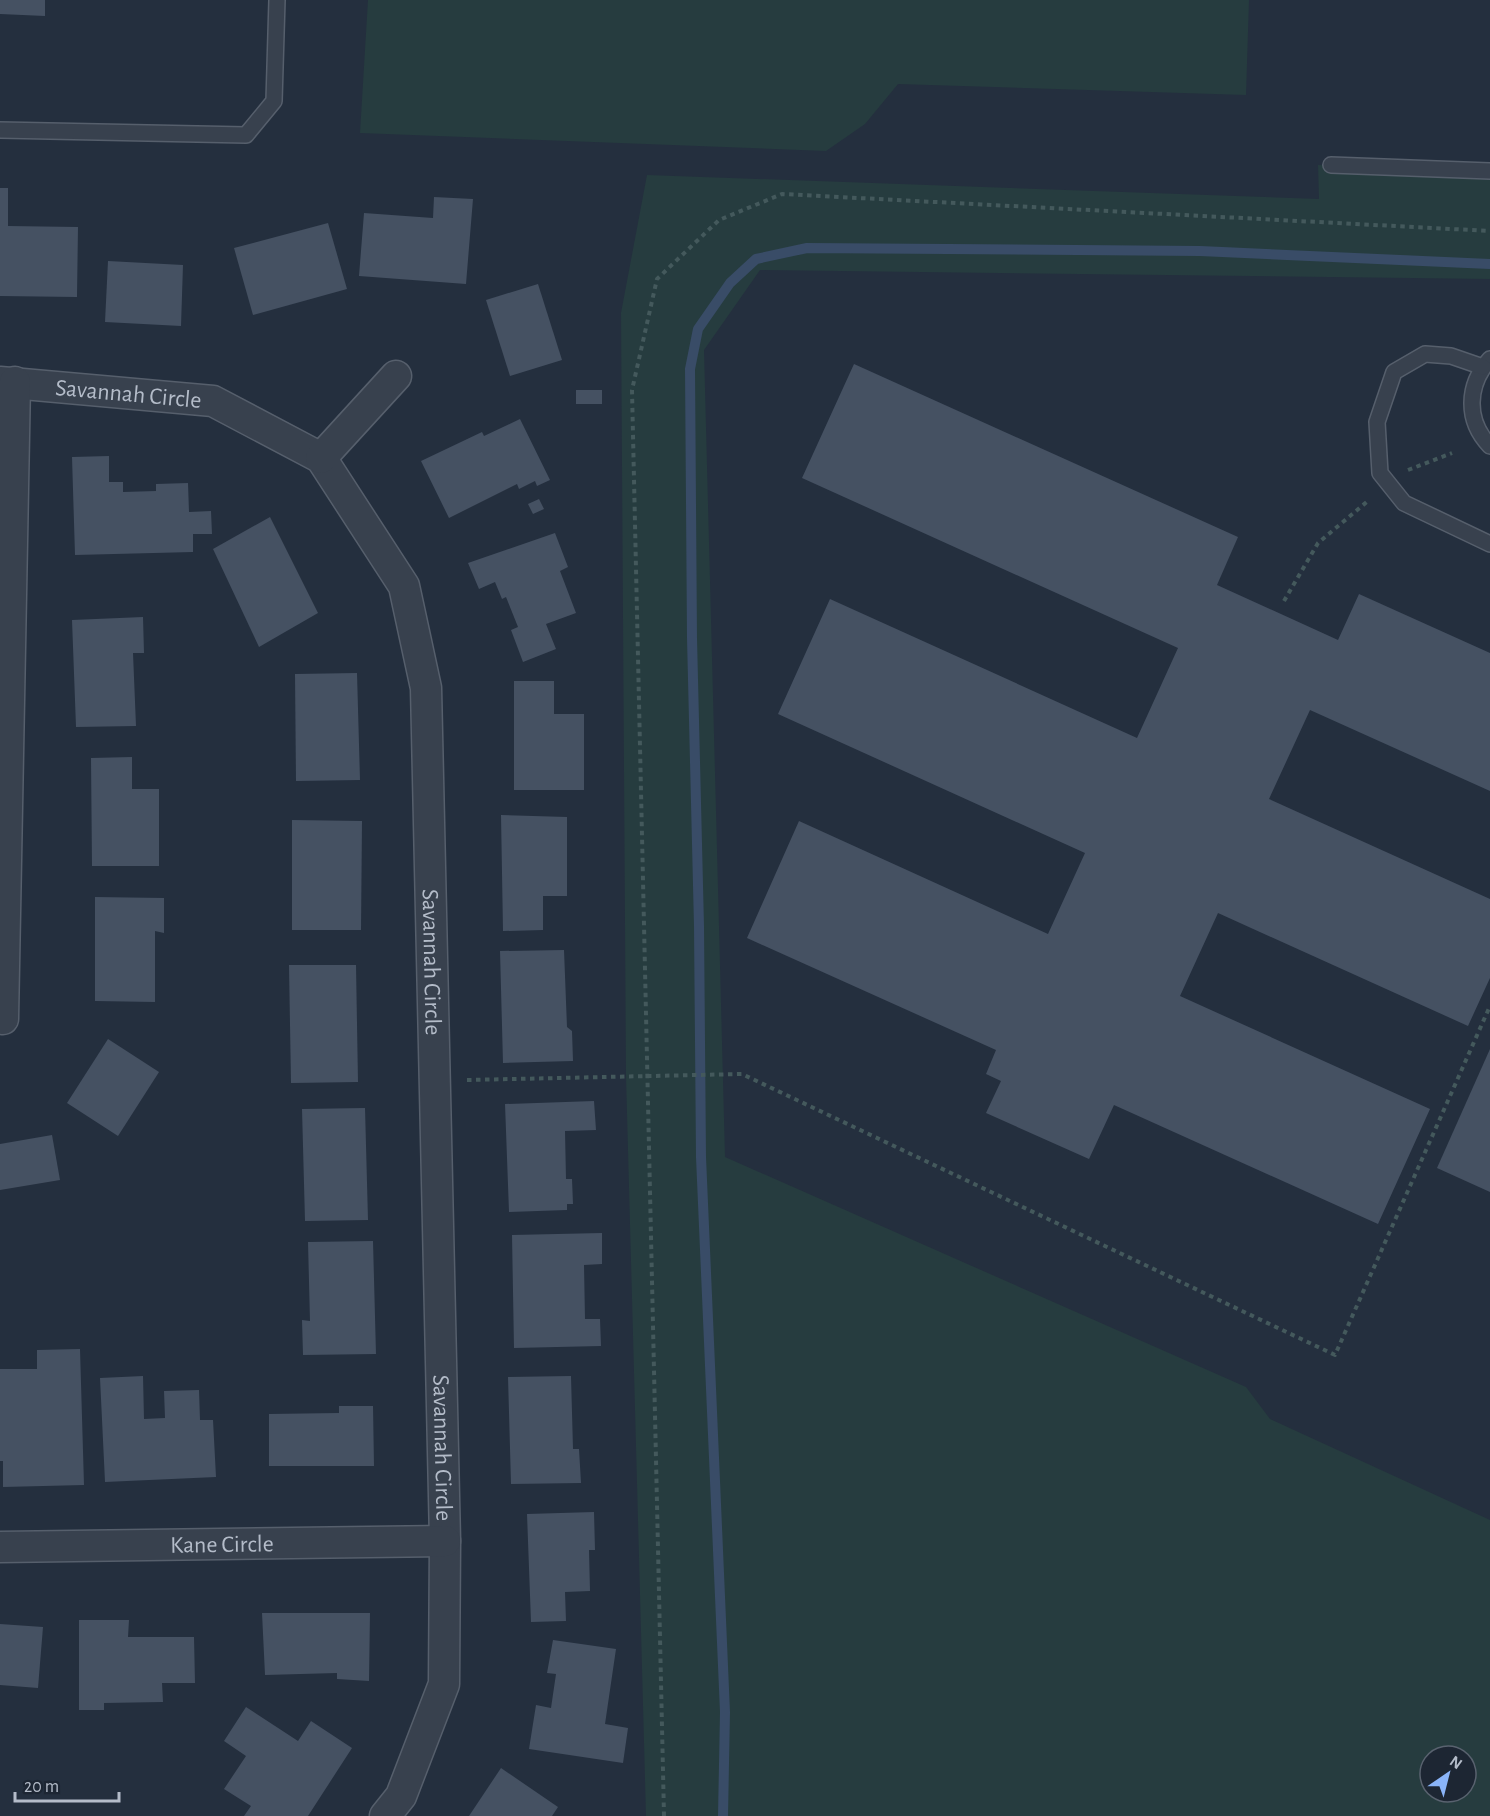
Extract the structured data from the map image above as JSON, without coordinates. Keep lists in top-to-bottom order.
{
  "streets": {
    "street": ["Savannah Circle", "Kane Circle"]
  },
  "crossings": [
    ["Savannah Circle", "Kane Circle"]
  ],
  "scale_bar": "20 m",
  "north": "top right"
}
